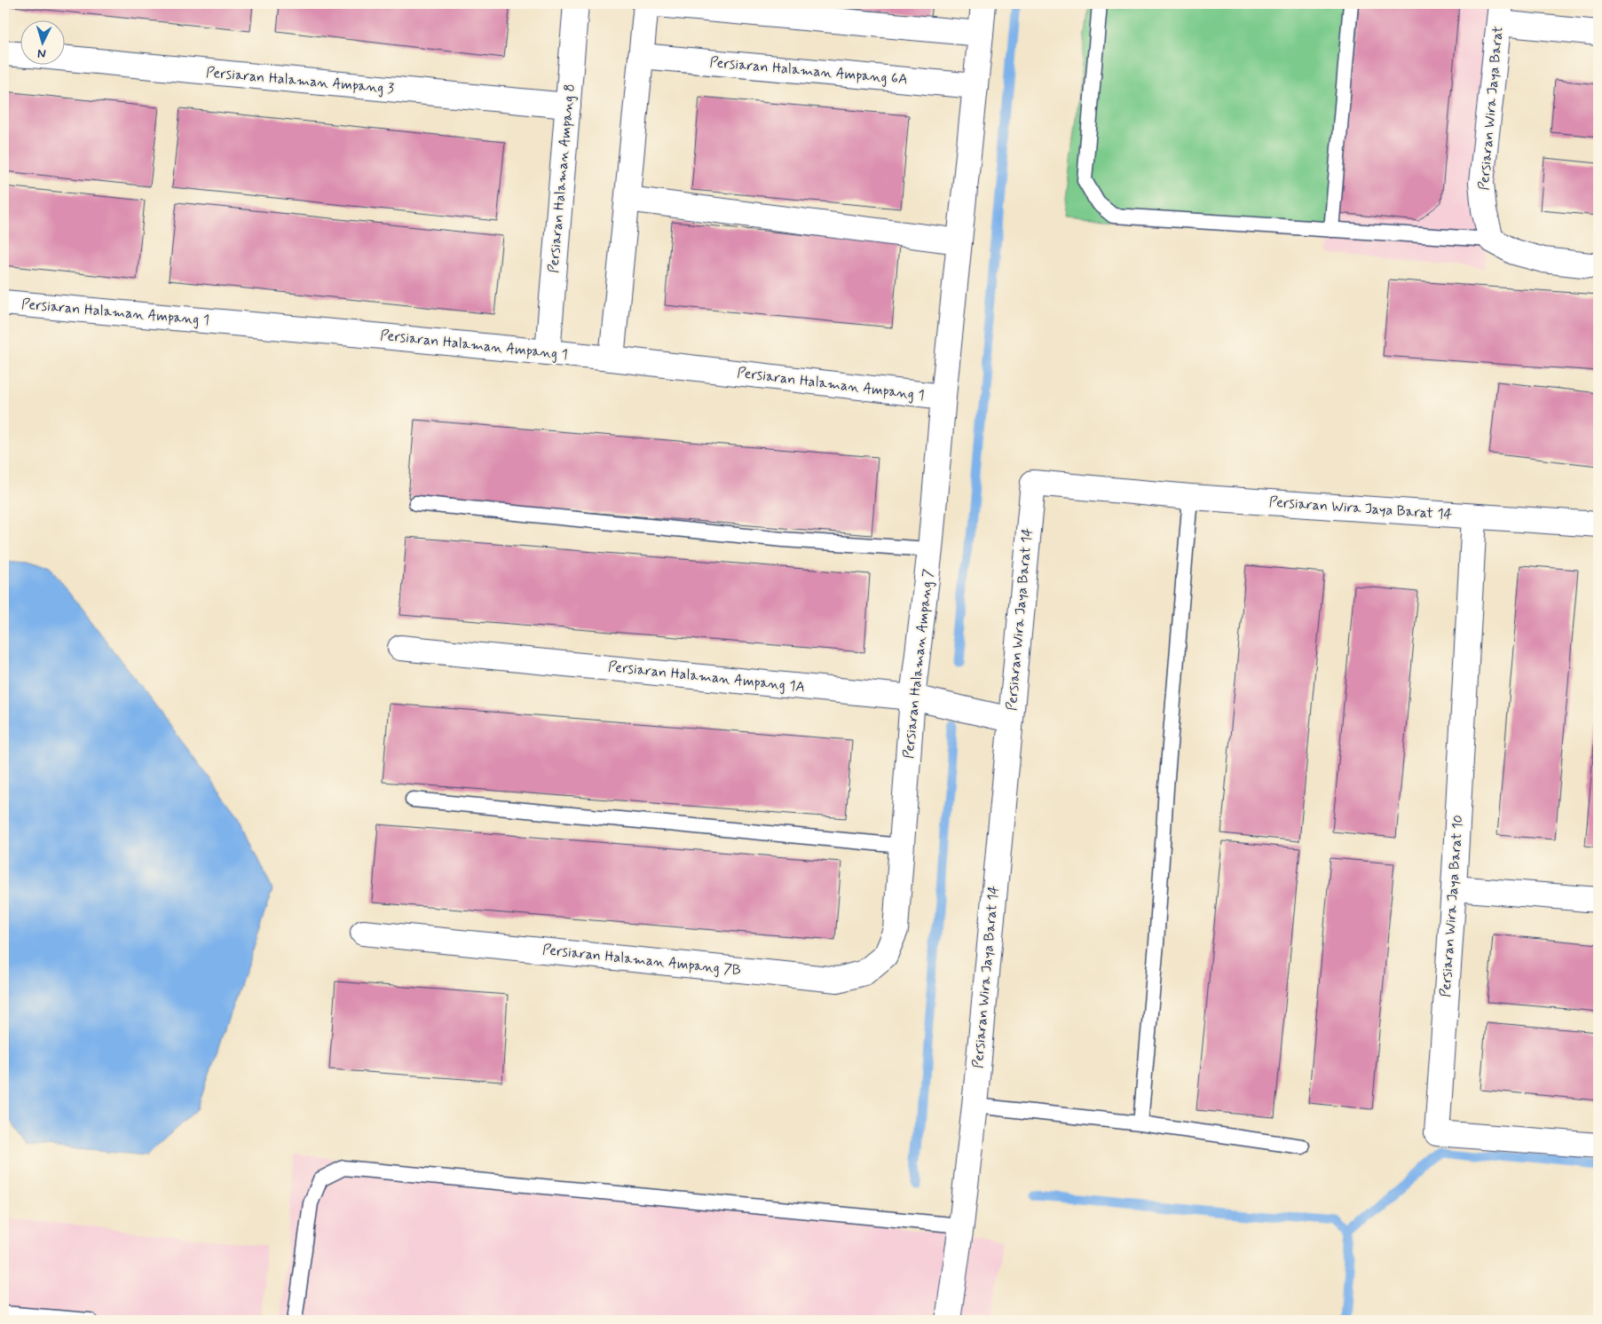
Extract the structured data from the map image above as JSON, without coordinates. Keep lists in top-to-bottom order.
{
  "streets": {
    "street": [
      "Persiaran Halaman Ampang 6A",
      "Persiaran Halaman Ampang 3",
      "Persiaran Wira Jaya Barat",
      "Persiaran Halaman Ampang 8",
      "Persiaran Halaman Ampang 1",
      "Persiaran Wira Jaya Barat 14",
      "Persiaran Halaman Ampang 7",
      "Persiaran Halaman Ampang 1A",
      "Persiaran Wira Jaya Barat 10",
      "Persiaran Halaman Ampang 7B"
    ]
  },
  "crossings": [
    ["Persiaran Halaman Ampang 6A", "Persiaran Halaman Ampang 7"],
    ["Persiaran Halaman Ampang 3", "Persiaran Halaman Ampang 8"],
    ["Persiaran Halaman Ampang 8", "Persiaran Halaman Ampang 1"],
    ["Persiaran Halaman Ampang 1", "Persiaran Halaman Ampang 7"],
    ["Persiaran Wira Jaya Barat 14", "Persiaran Halaman Ampang 1A"],
    ["Persiaran Wira Jaya Barat 14", "Persiaran Wira Jaya Barat 10"],
    ["Persiaran Halaman Ampang 7", "Persiaran Halaman Ampang 1A"],
    ["Persiaran Halaman Ampang 7", "Persiaran Halaman Ampang 7B"]
  ],
  "north": "bottom"
}
